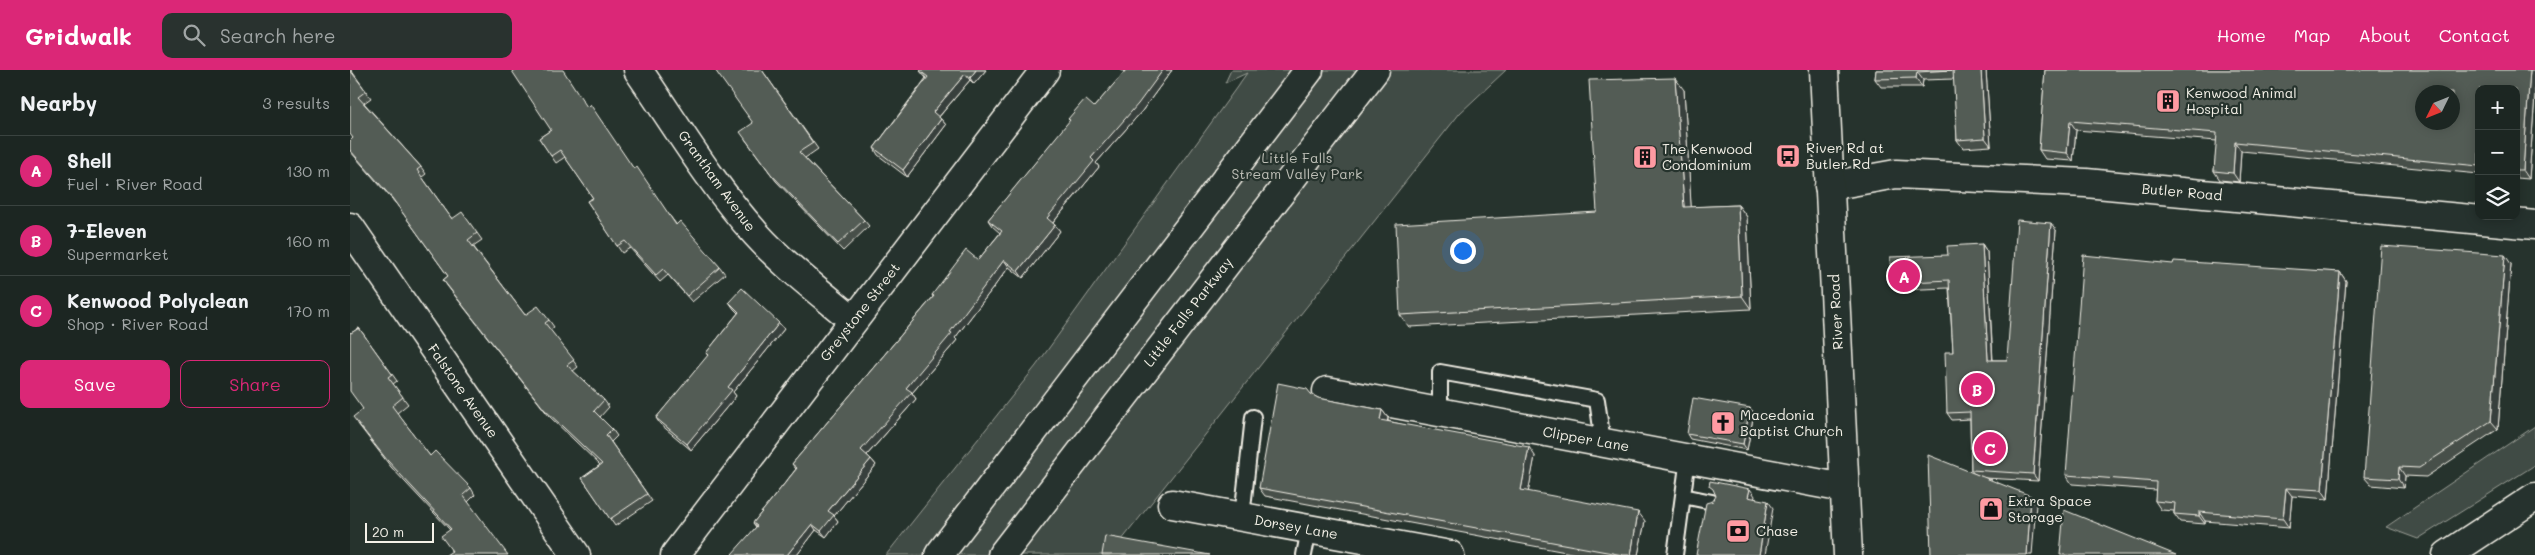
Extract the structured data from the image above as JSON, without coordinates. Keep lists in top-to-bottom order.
{
  "streets": {
    "street": [
      "Grantham Avenue",
      "Butler Road",
      "Greystone Street",
      "Little Falls Parkway",
      "River Road",
      "Falstone Avenue",
      "Clipper Lane",
      "Dorsey Lane"
    ]
  },
  "crossings": [
    ["Grantham Avenue", "Greystone Street"],
    ["Butler Road", "River Road"],
    ["River Road", "Clipper Lane"]
  ],
  "parks": ["Little Falls Stream Valley Park"],
  "places": {
    "building": ["Kenwood Animal Hospital", "The Kenwood Condominium"],
    "bus stop": ["River Rd at Butler Rd"],
    "church": ["Macedonia Baptist Church"],
    "shop": ["Extra Space Storage"],
    "bank": ["Chase"]
  },
  "scale_bar": "20 m",
  "north": "bottom left",
  "page": {
    "header": "Gridwalk",
    "search": "Search here",
    "nav": [
      "Home",
      "Map",
      "About",
      "Contact"
    ],
    "heading": ["Nearby", "3 results"],
    "map_buttons": ["+", "−"],
    "list": [
      {
        "mark": "A",
        "name": "Shell",
        "note": "Fuel · River Road",
        "value": "130 m"
      },
      {
        "mark": "B",
        "name": "7-Eleven",
        "note": "Supermarket",
        "value": "160 m"
      },
      {
        "mark": "C",
        "name": "Kenwood Polyclean",
        "note": "Shop · River Road",
        "value": "170 m"
      }
    ],
    "pins": ["A", "B", "C"],
    "buttons": ["Save", "Share"],
    "scale": "20 m"
  }
}
